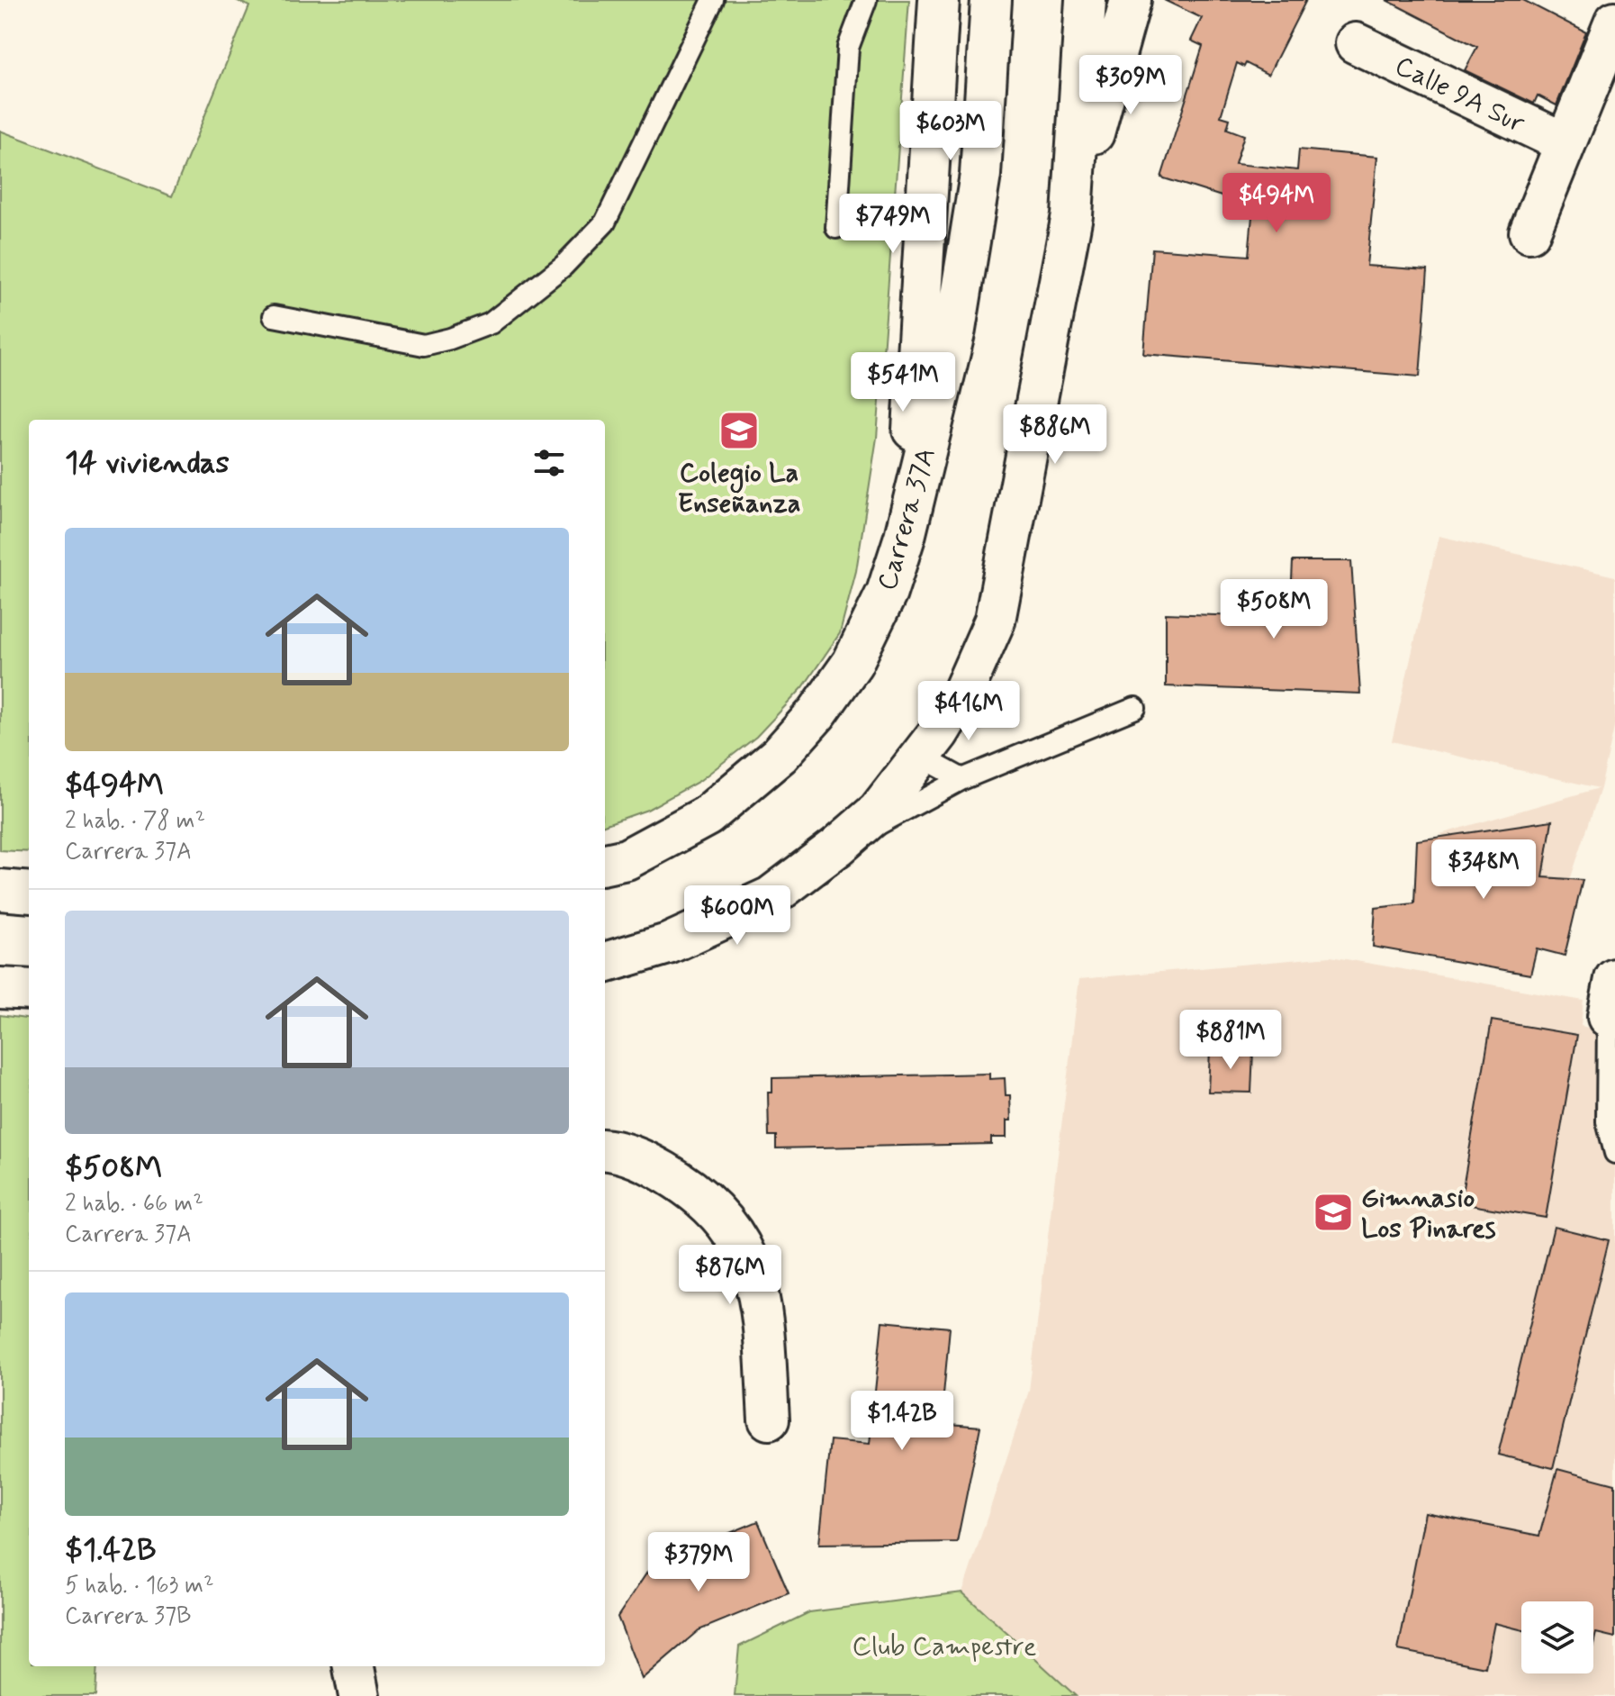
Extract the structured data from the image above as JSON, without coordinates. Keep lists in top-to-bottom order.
{
  "streets": {
    "street": ["Calle 9A Sur", "Carrera 37A"]
  },
  "parks": ["Club Campestre"],
  "places": {
    "school or university": ["Colegio La Enseñanza", "Gimnasio Los Pinares"]
  },
  "page": {
    "price": [
      "$309M",
      "$603M",
      "$494M",
      "$749M",
      "$541M",
      "$886M",
      "$508M",
      "$416M",
      "$348M",
      "$600M",
      "$881M",
      "$876M",
      "$1.42B",
      "$379M"
    ],
    "heading": "14 viviendas",
    "list": [
      {
        "name": "$494M",
        "note": "2 hab. · 78 m² · Carrera 37A"
      },
      {
        "name": "$508M",
        "note": "2 hab. · 66 m² · Carrera 37A"
      },
      {
        "name": "$1.42B",
        "note": "5 hab. · 163 m² · Carrera 37B"
      }
    ]
  }
}
